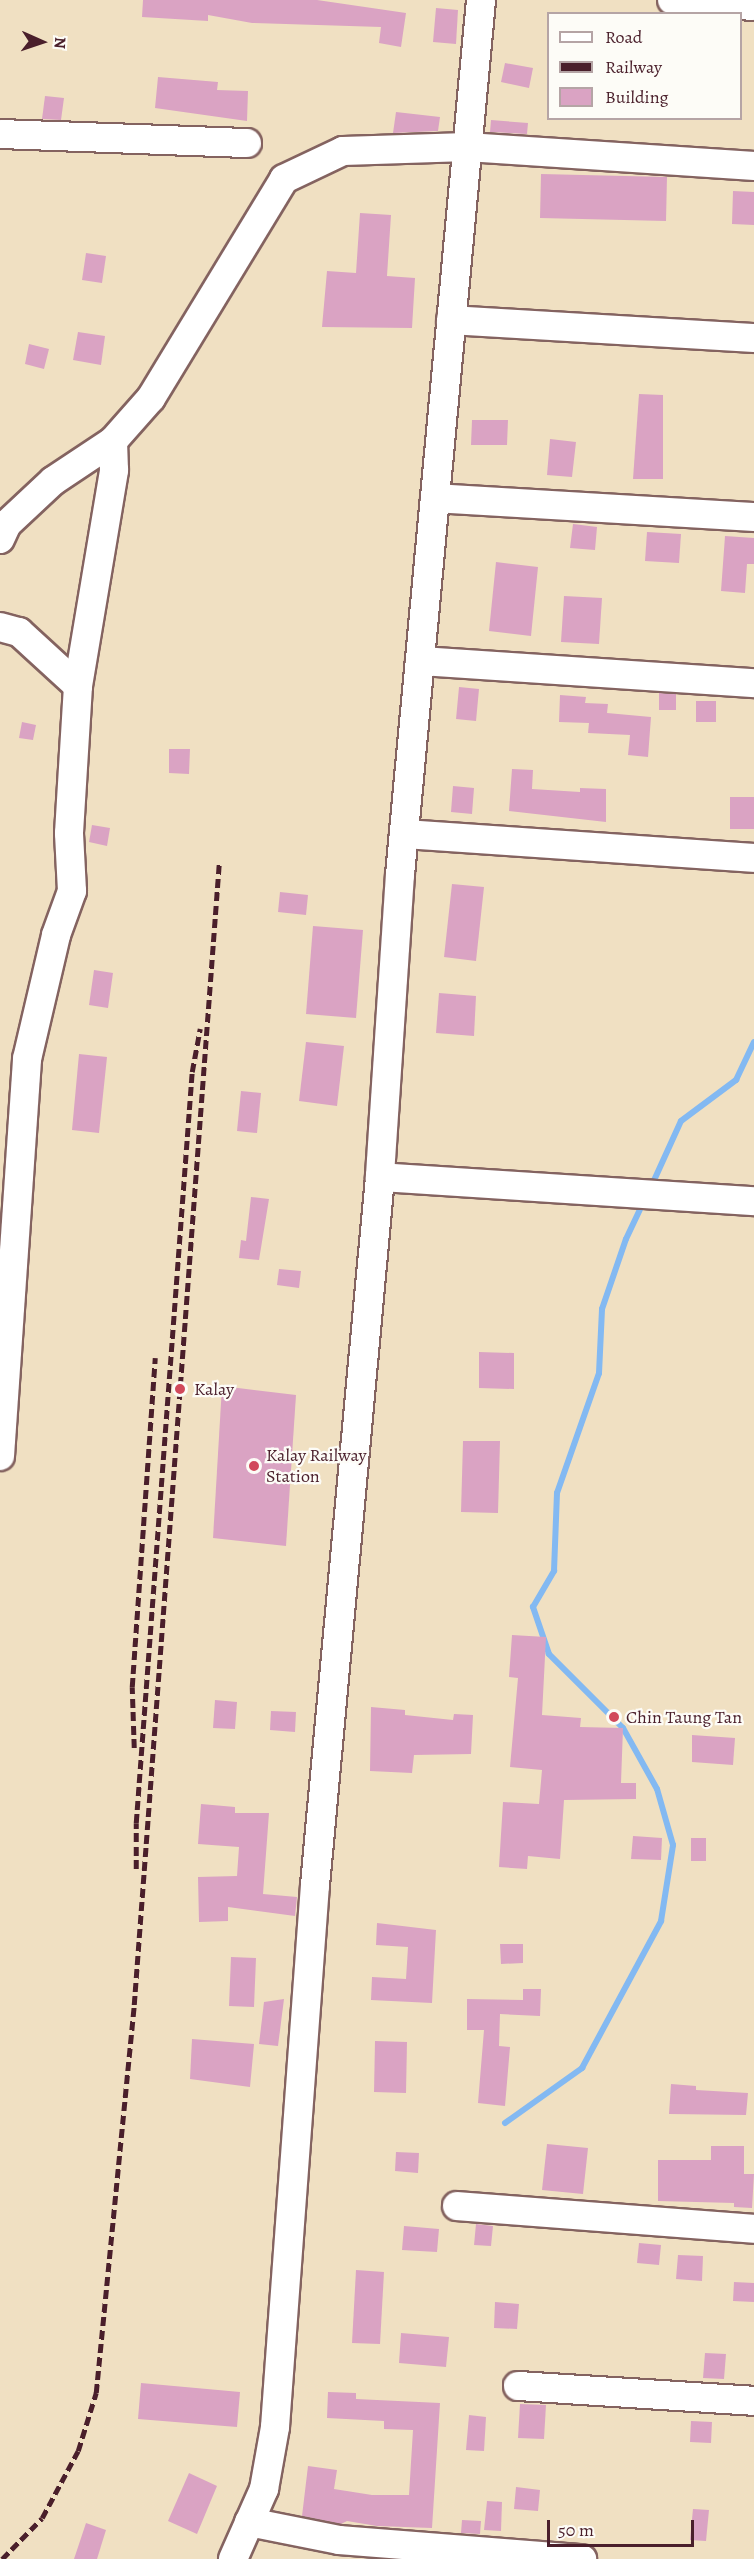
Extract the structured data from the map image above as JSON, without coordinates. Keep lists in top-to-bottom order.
{
  "places": ["Kalay", "Kalay Railway Station", "Chin Taung Tan"],
  "legend": ["Road", "Railway", "Building"],
  "scale_bar": "50 m",
  "north": "right"
}
